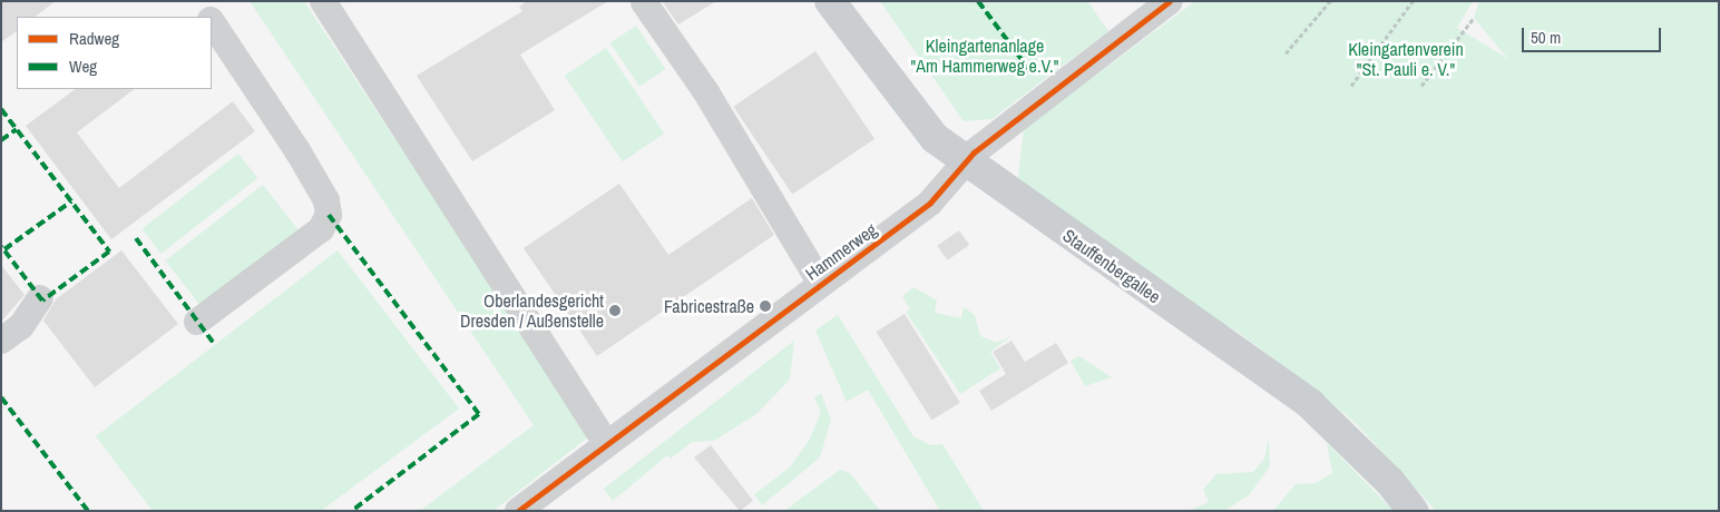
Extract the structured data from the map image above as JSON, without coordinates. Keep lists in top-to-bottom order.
{
  "streets": {
    "main road": ["Stauffenbergallee"],
    "street": ["Hammerweg"]
  },
  "crossings": [
    ["Hammerweg", "Stauffenbergallee"]
  ],
  "parks": ["Kleingartenanlage \"Am Hammerweg e.V.\"", "Kleingartenverein \"St. Pauli e. V.\""],
  "places": ["Fabricestraße", "Oberlandesgericht Dresden / Außenstelle"],
  "legend": ["Radweg", "Weg"],
  "scale_bar": "50 m"
}
